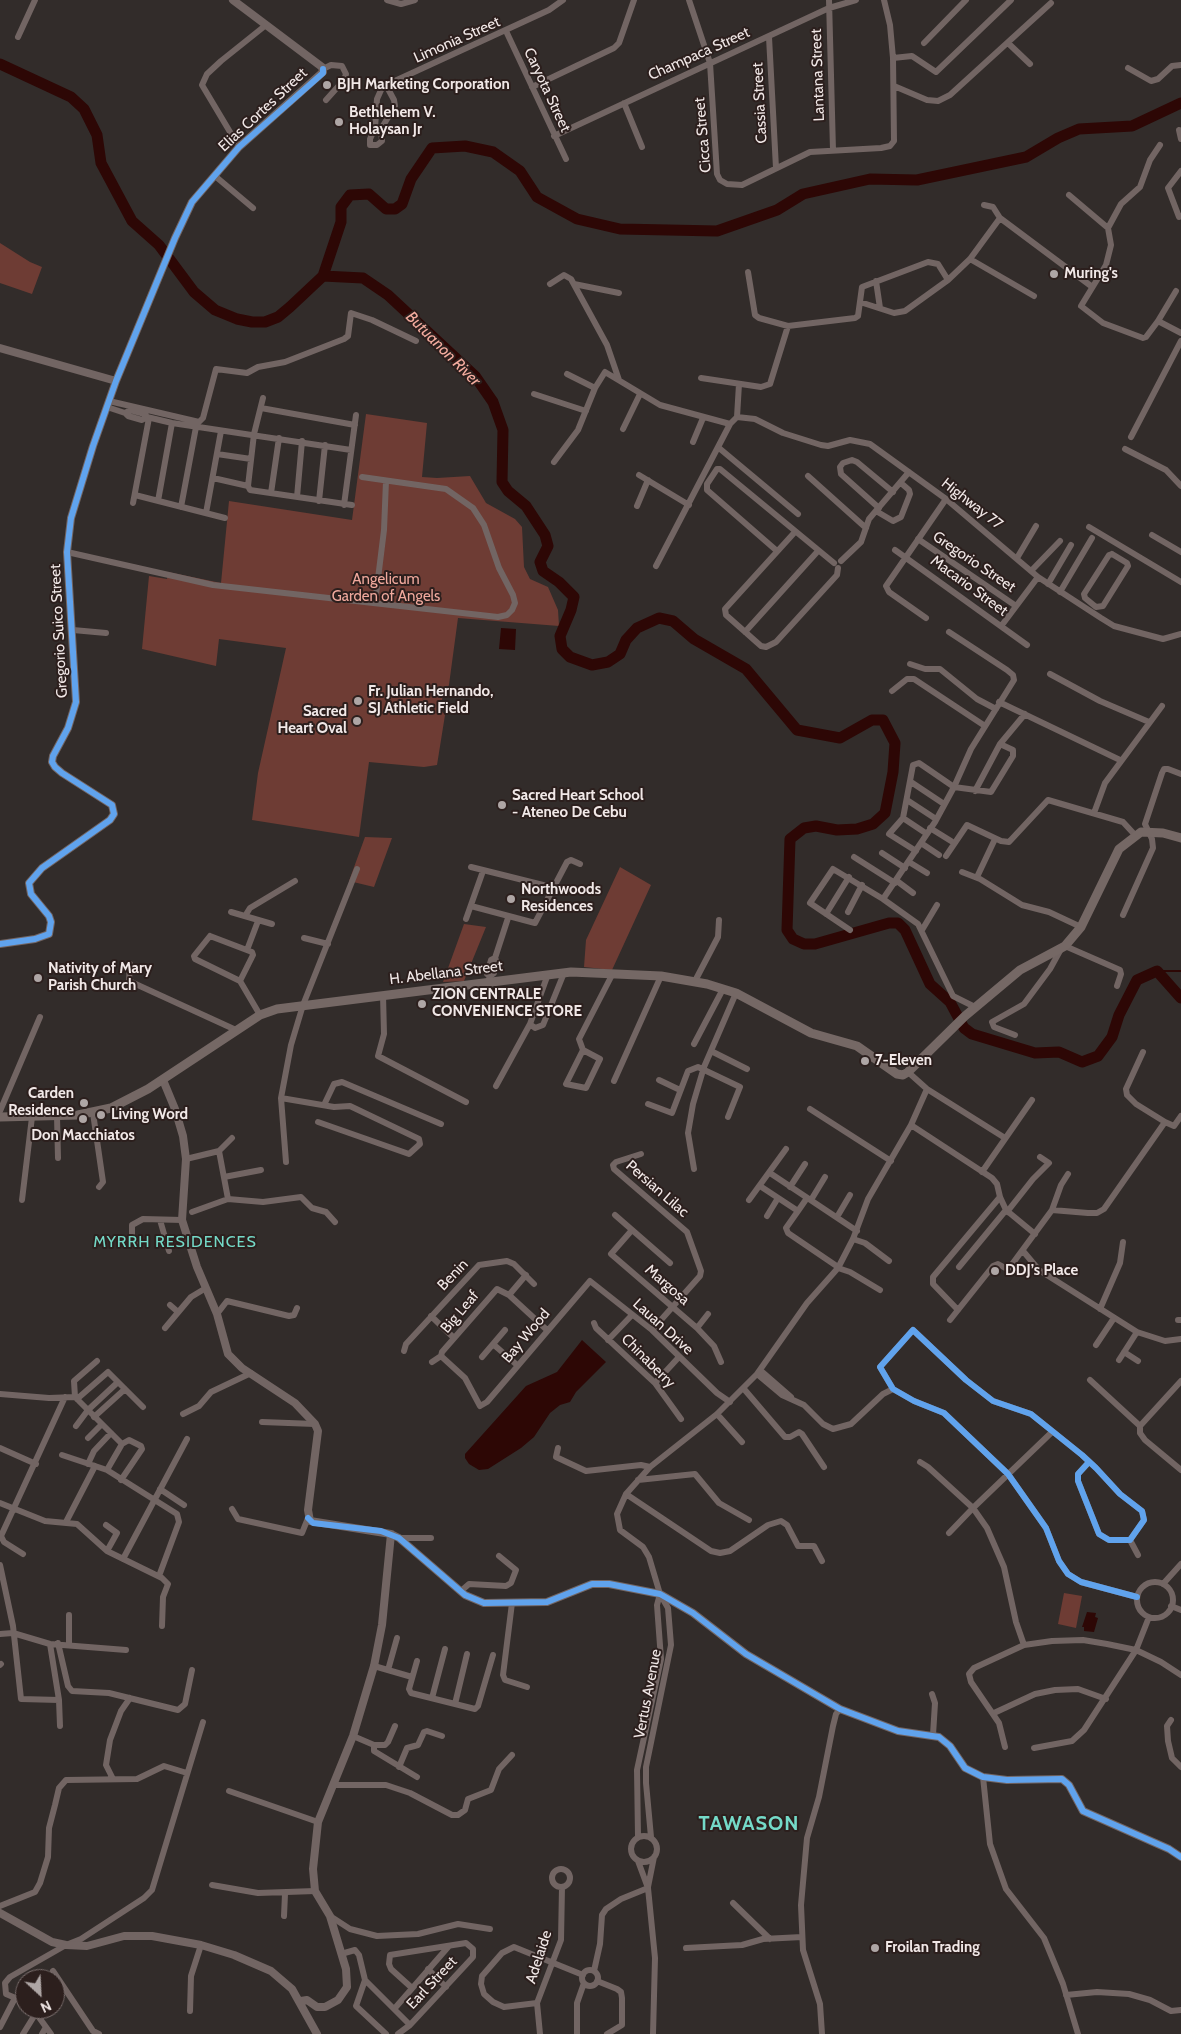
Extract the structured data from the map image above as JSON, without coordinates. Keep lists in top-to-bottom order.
{
  "streets": {
    "main road": ["H. Abellana Street"],
    "street": [
      "Limonia Street",
      "Champaca Street",
      "Lantana Street",
      "Caryota Street",
      "Cassia Street",
      "Elias Cortes Street",
      "Cicca Street",
      "Highway 77",
      "Gregorio Street",
      "Macario Street",
      "Gregorio Suico Street",
      "Persian Lilac",
      "Benin",
      "Margosa",
      "Big Leaf",
      "Lauan Drive",
      "Bay Wood",
      "Chinaberry",
      "Vertus Avenue",
      "Adelaide",
      "Earl Street"
    ]
  },
  "crossings": [
    ["Limonia Street", "Caryota Street"],
    ["Champaca Street", "Lantana Street"],
    ["Champaca Street", "Caryota Street"],
    ["Champaca Street", "Cassia Street"],
    ["Champaca Street", "Cicca Street"],
    ["Lantana Street", "Cicca Street"],
    ["Cassia Street", "Cicca Street"],
    ["Elias Cortes Street", "Gregorio Suico Street"],
    ["Persian Lilac", "Margosa"],
    ["Persian Lilac", "Lauan Drive"],
    ["Big Leaf", "Bay Wood"],
    ["Lauan Drive", "Bay Wood"]
  ],
  "districts": ["MYRRH RESIDENCES", "TAWASON"],
  "water": ["Butuanon River"],
  "parks": ["Angelicum Garden of Angels"],
  "places": [
    "BJH Marketing Corporation",
    "Bethlehem V. Holaysan Jr",
    "Muring's",
    "Fr. Julian Hernando, SJ Athletic Field",
    "Sacred Heart Oval",
    "Sacred Heart School - Ateneo De Cebu",
    "Northwoods Residences",
    "Nativity of Mary Parish Church",
    "ZION CENTRALE CONVENIENCE STORE",
    "7-Eleven",
    "Carden Residence",
    "Living Word",
    "Don Macchiatos",
    "DDJ’s Place",
    "Froilan Trading"
  ],
  "north": "bottom right"
}
